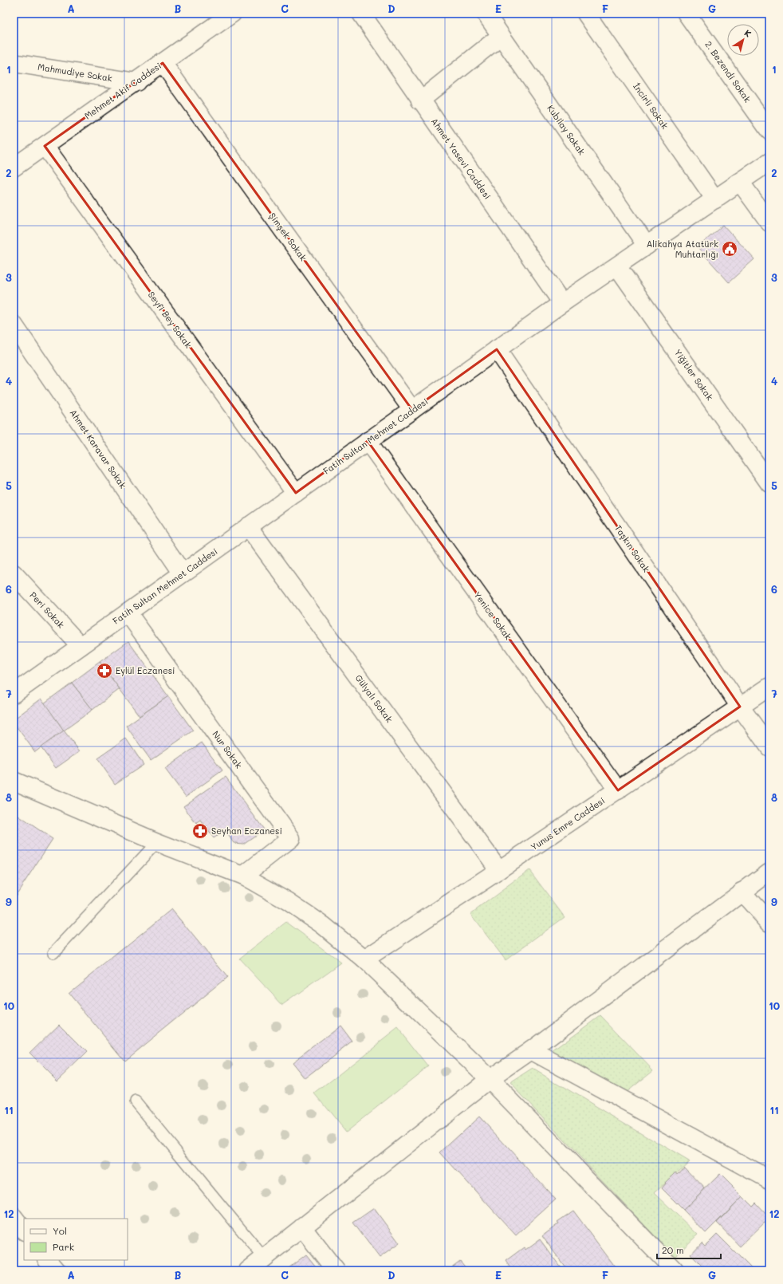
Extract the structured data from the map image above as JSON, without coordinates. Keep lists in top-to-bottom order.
{
  "streets": {
    "street": [
      "2. Bezendi Sokak",
      "Mahmudiye Sokak",
      "Mehmet Akif Caddesi",
      "İncirli Sokak",
      "Kubilay Sokak",
      "Ahmet Yasevi Caddesi",
      "Şimşek Sokak",
      "Seyfi Bey Sokak",
      "Yiğitler Sokak",
      "Fatih Sultan Mehmet Caddesi",
      "Ahmet Karavar Sokak",
      "Taşkın Sokak",
      "Peri Sokak",
      "Yenice Sokak",
      "Gülyalı Sokak",
      "Nur Sokak",
      "Yunus Emre Caddesi"
    ]
  },
  "crossings": [
    ["Mahmudiye Sokak", "Mehmet Akif Caddesi"],
    ["Mehmet Akif Caddesi", "Şimşek Sokak"],
    ["Mehmet Akif Caddesi", "Seyfi Bey Sokak"],
    ["İncirli Sokak", "Fatih Sultan Mehmet Caddesi"],
    ["Kubilay Sokak", "Fatih Sultan Mehmet Caddesi"],
    ["Ahmet Yasevi Caddesi", "Fatih Sultan Mehmet Caddesi"],
    ["Şimşek Sokak", "Fatih Sultan Mehmet Caddesi"],
    ["Seyfi Bey Sokak", "Fatih Sultan Mehmet Caddesi"],
    ["Yiğitler Sokak", "Fatih Sultan Mehmet Caddesi"],
    ["Fatih Sultan Mehmet Caddesi", "Ahmet Karavar Sokak"],
    ["Fatih Sultan Mehmet Caddesi", "Taşkın Sokak"],
    ["Fatih Sultan Mehmet Caddesi", "Peri Sokak"],
    ["Fatih Sultan Mehmet Caddesi", "Yenice Sokak"],
    ["Fatih Sultan Mehmet Caddesi", "Gülyalı Sokak"],
    ["Fatih Sultan Mehmet Caddesi", "Nur Sokak"],
    ["Taşkın Sokak", "Yunus Emre Caddesi"],
    ["Yenice Sokak", "Yunus Emre Caddesi"],
    ["Gülyalı Sokak", "Yunus Emre Caddesi"]
  ],
  "places": {
    "public building": ["Alikahya Atatürk Muhtarlığı"],
    "pharmacy": ["Eylül Eczanesi", "Seyhan Eczanesi"]
  },
  "legend": ["Yol", "Park"],
  "scale_bar": "20 m",
  "north": "top right",
  "grid": {
    "columns": [
      "A",
      "B",
      "C",
      "D",
      "E",
      "F",
      "G"
    ],
    "rows": [
      "1",
      "2",
      "3",
      "4",
      "5",
      "6",
      "7",
      "8",
      "9",
      "10",
      "11",
      "12"
    ]
  }
}
